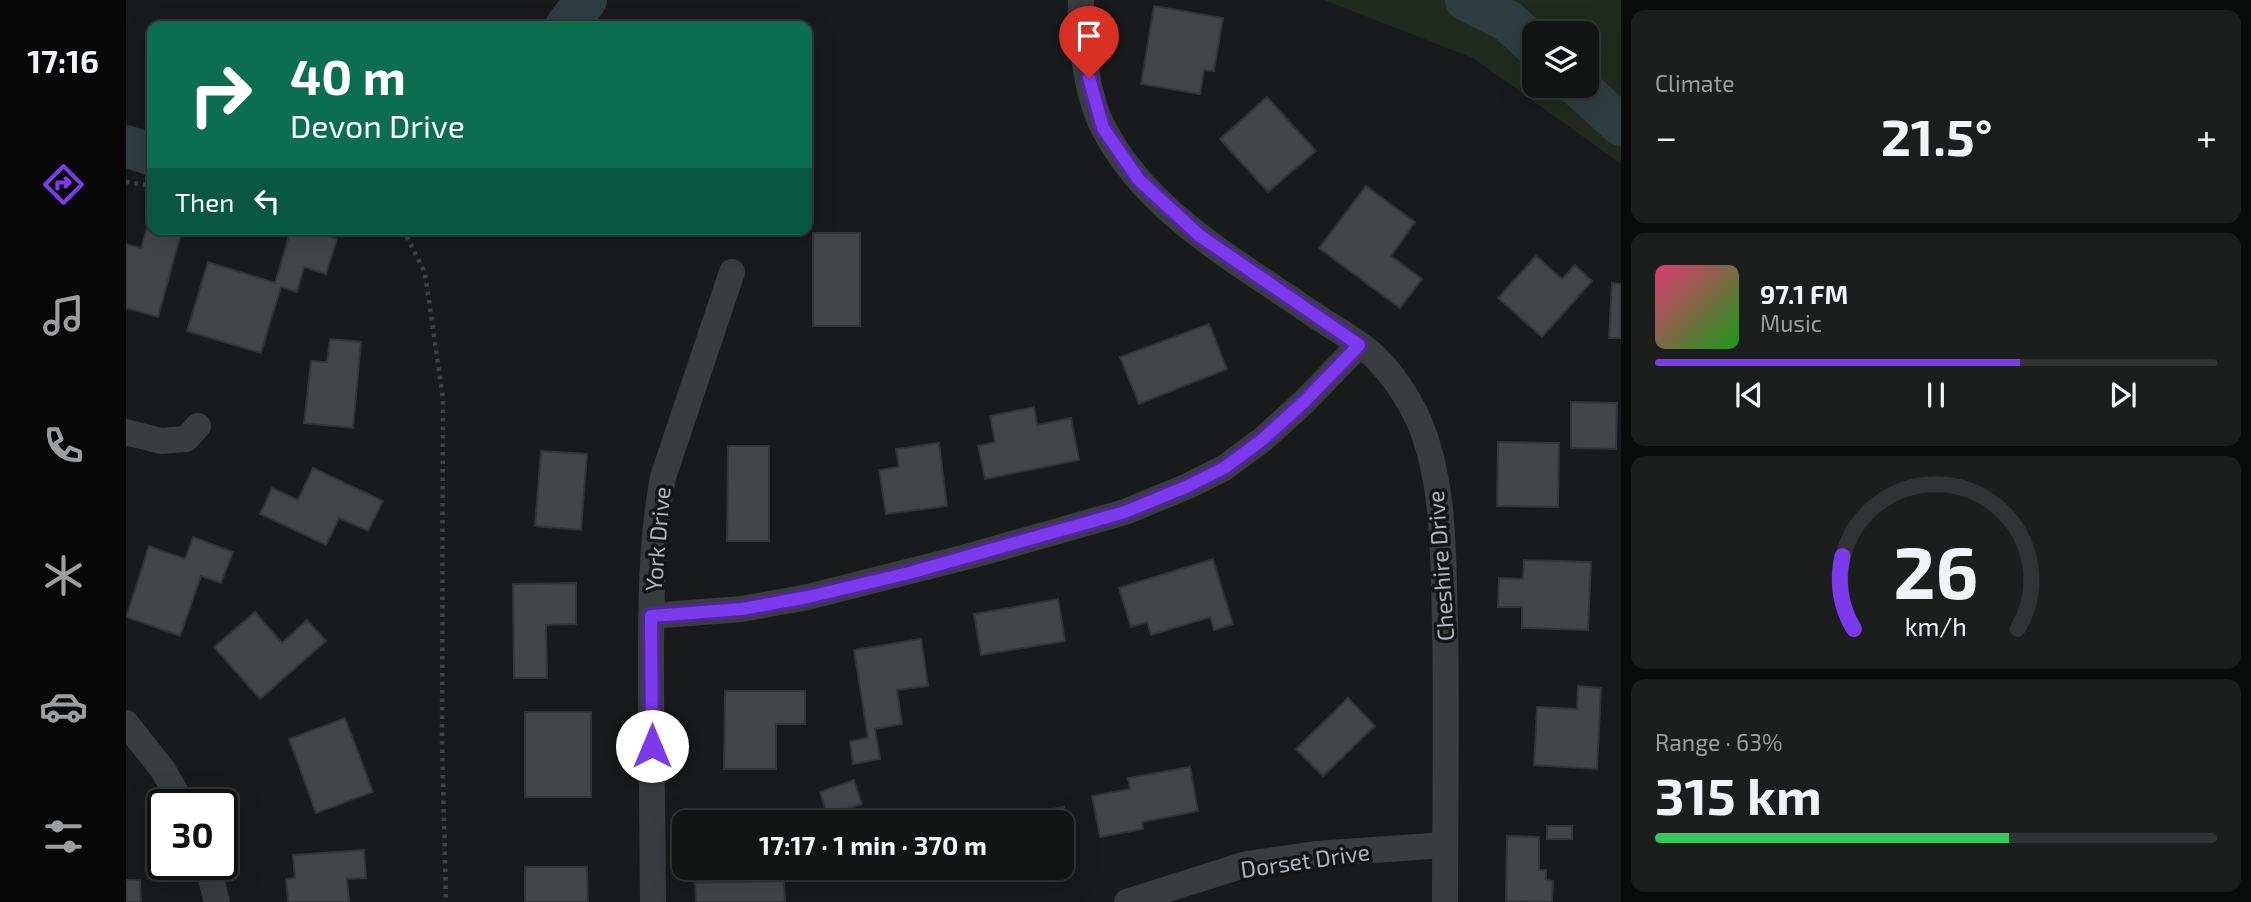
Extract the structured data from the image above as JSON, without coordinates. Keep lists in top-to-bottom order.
{
  "streets": {
    "street": ["York Drive", "Cheshire Drive", "Dorset Drive"]
  },
  "crossings": [
    ["Cheshire Drive", "Dorset Drive"]
  ],
  "page": {
    "tabs": "17:16",
    "tile": [
      "Climate",
      ["Range · 63%", "315 km"]
    ],
    "turn": ["40 m", "Devon Drive"],
    "heat": ["−", "21.5°", "+"],
    "then": "Then",
    "song": ["97.1 FM", "Music"],
    "limit": "30",
    "trip": "17:17 · 1 min · 370 m",
    "gauge": ["26", "km/h"]
  }
}
